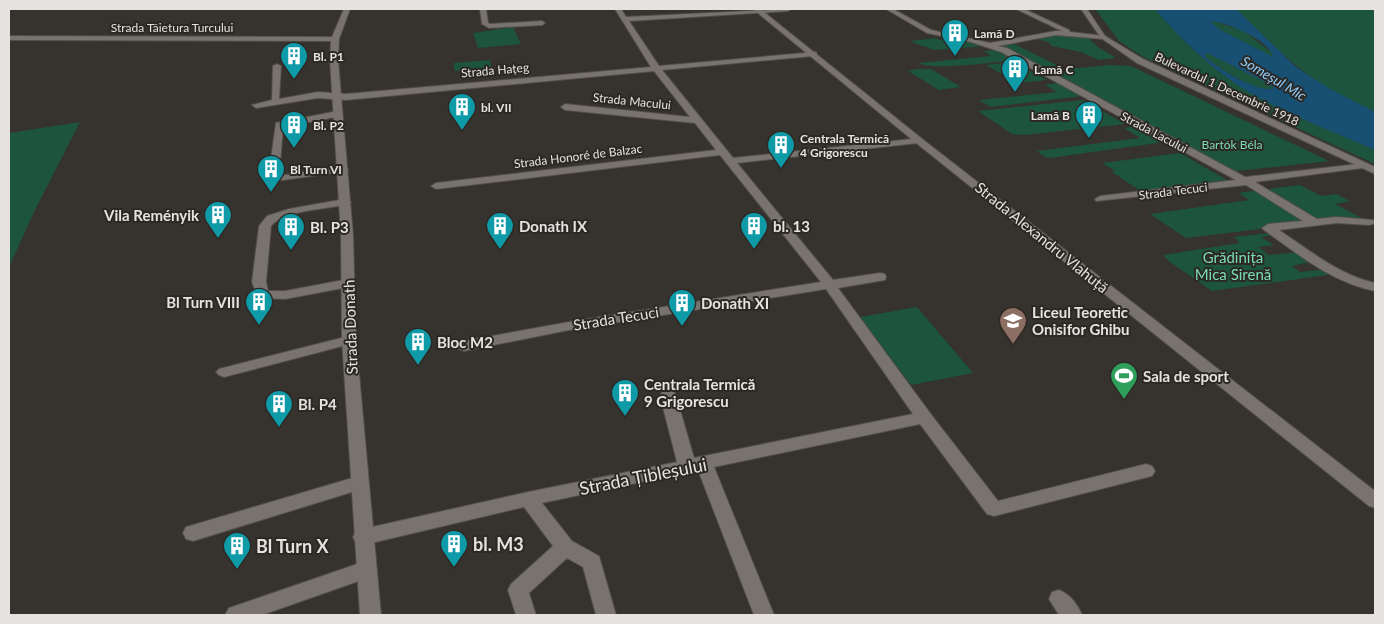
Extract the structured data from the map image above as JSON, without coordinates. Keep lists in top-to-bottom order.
{
  "streets": {
    "street": [
      "Strada Tăietura Turcului",
      "Strada Hațeg",
      "Bulevardul 1 Decembrie 1918",
      "Strada Macului",
      "Strada Lacului",
      "Strada Honoré de Balzac",
      "Strada Tecuci",
      "Strada Alexandru Vlahuță",
      "Strada Donath",
      "Strada Țibleșului"
    ]
  },
  "crossings": [
    ["Strada Tăietura Turcului", "Strada Donath"],
    ["Strada Hațeg", "Strada Alexandru Vlahuță"],
    ["Strada Hațeg", "Strada Donath"],
    ["Bulevardul 1 Decembrie 1918", "Strada Tecuci"],
    ["Strada Lacului", "Strada Tecuci"],
    ["Strada Honoré de Balzac", "Strada Alexandru Vlahuță"],
    ["Strada Donath", "Strada Țibleșului"]
  ],
  "water": ["Someșul Mic"],
  "parks": ["Bartók Béla", "Grădinița Mica Sirenă"],
  "places": {
    "building": [
      "Lamă D",
      "Bl. P1",
      "Lamă C",
      "bl. VII",
      "Lamă B",
      "Bl. P2",
      "Centrala Termică 4 Grigorescu",
      "Bl Turn VI",
      "Vila Reményik",
      "Donath IX",
      "bl. 13",
      "Bl. P3",
      "Bl Turn VIII",
      "Donath XI",
      "Bloc M2",
      "Centrala Termică 9 Grigorescu",
      "Bl. P4",
      "bl. M3",
      "Bl Turn X"
    ],
    "school or university": ["Liceul Teoretic Onisifor Ghibu"],
    "sports": ["Sala de sport"]
  }
}
